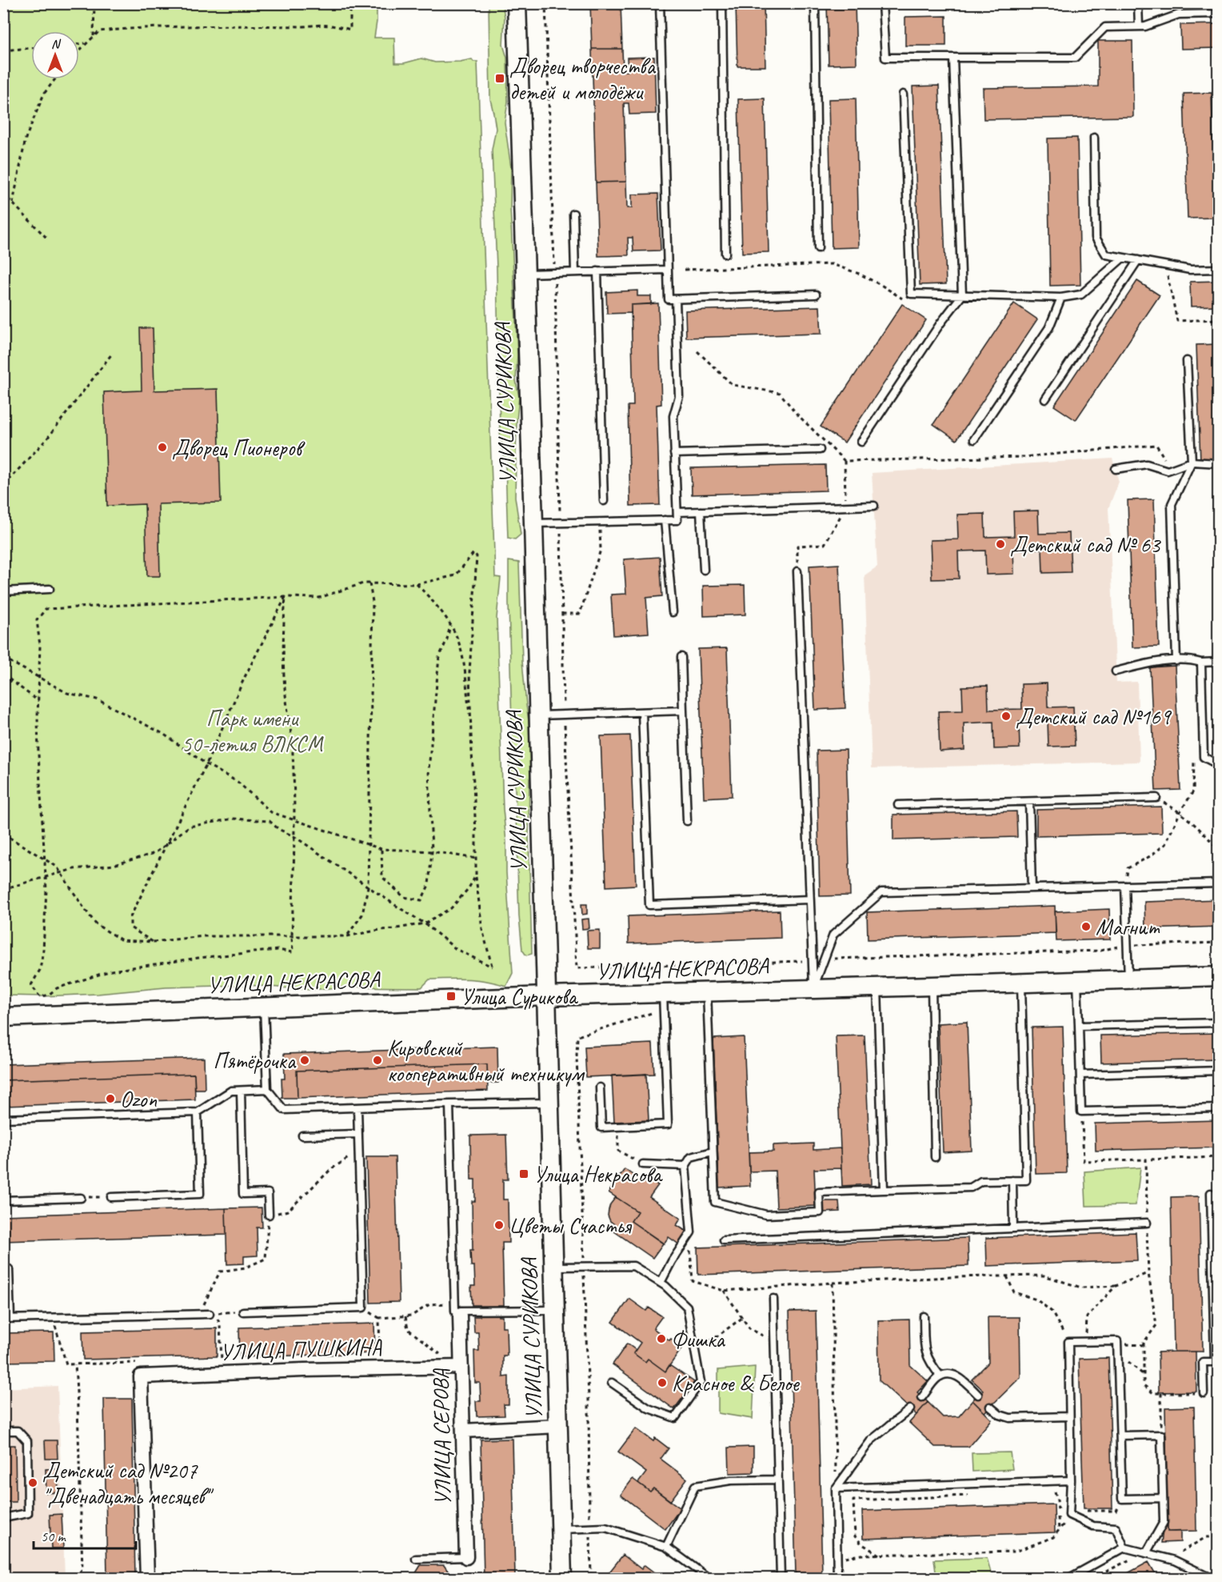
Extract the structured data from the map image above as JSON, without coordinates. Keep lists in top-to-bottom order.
{
  "streets": {
    "street": [
      "УЛИЦА СУРИКОВА",
      "УЛИЦА НЕКРАСОВА",
      "УЛИЦА ПУШКИНА",
      "УЛИЦА СЕРОВА"
    ]
  },
  "crossings": [
    ["УЛИЦА СУРИКОВА", "УЛИЦА НЕКРАСОВА"],
    ["УЛИЦА ПУШКИНА", "УЛИЦА СЕРОВА"]
  ],
  "parks": ["Парк имени 50-летия ВЛКСМ"],
  "places": {
    "transit": ["Дворец творчества детей и молодёжи", "Улица Сурикова", "Улица Некрасова"],
    "other": [
      "Дворец Пионеров",
      "Детский сад № 63",
      "Детский сад №169",
      "Магнит",
      "Пятёрочка",
      "Кировский кооперативный техникум",
      "Ozon",
      "Цветы Счастья",
      "Фишка",
      "Красное & Белое",
      "Детский сад №207 \"Двенадцать месяцев\""
    ]
  },
  "scale_bar": "50 m",
  "north": "top"
}
